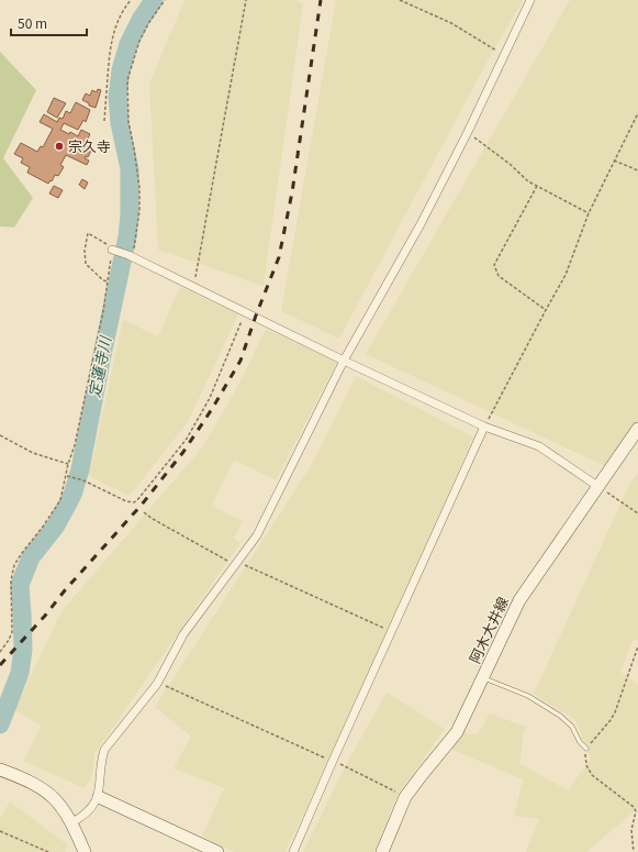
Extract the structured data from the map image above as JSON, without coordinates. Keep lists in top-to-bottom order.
{
  "streets": {
    "main road": ["阿木大井線"]
  },
  "water": ["定蓮寺川"],
  "places": ["宗久寺"],
  "scale_bar": "50 m"
}
